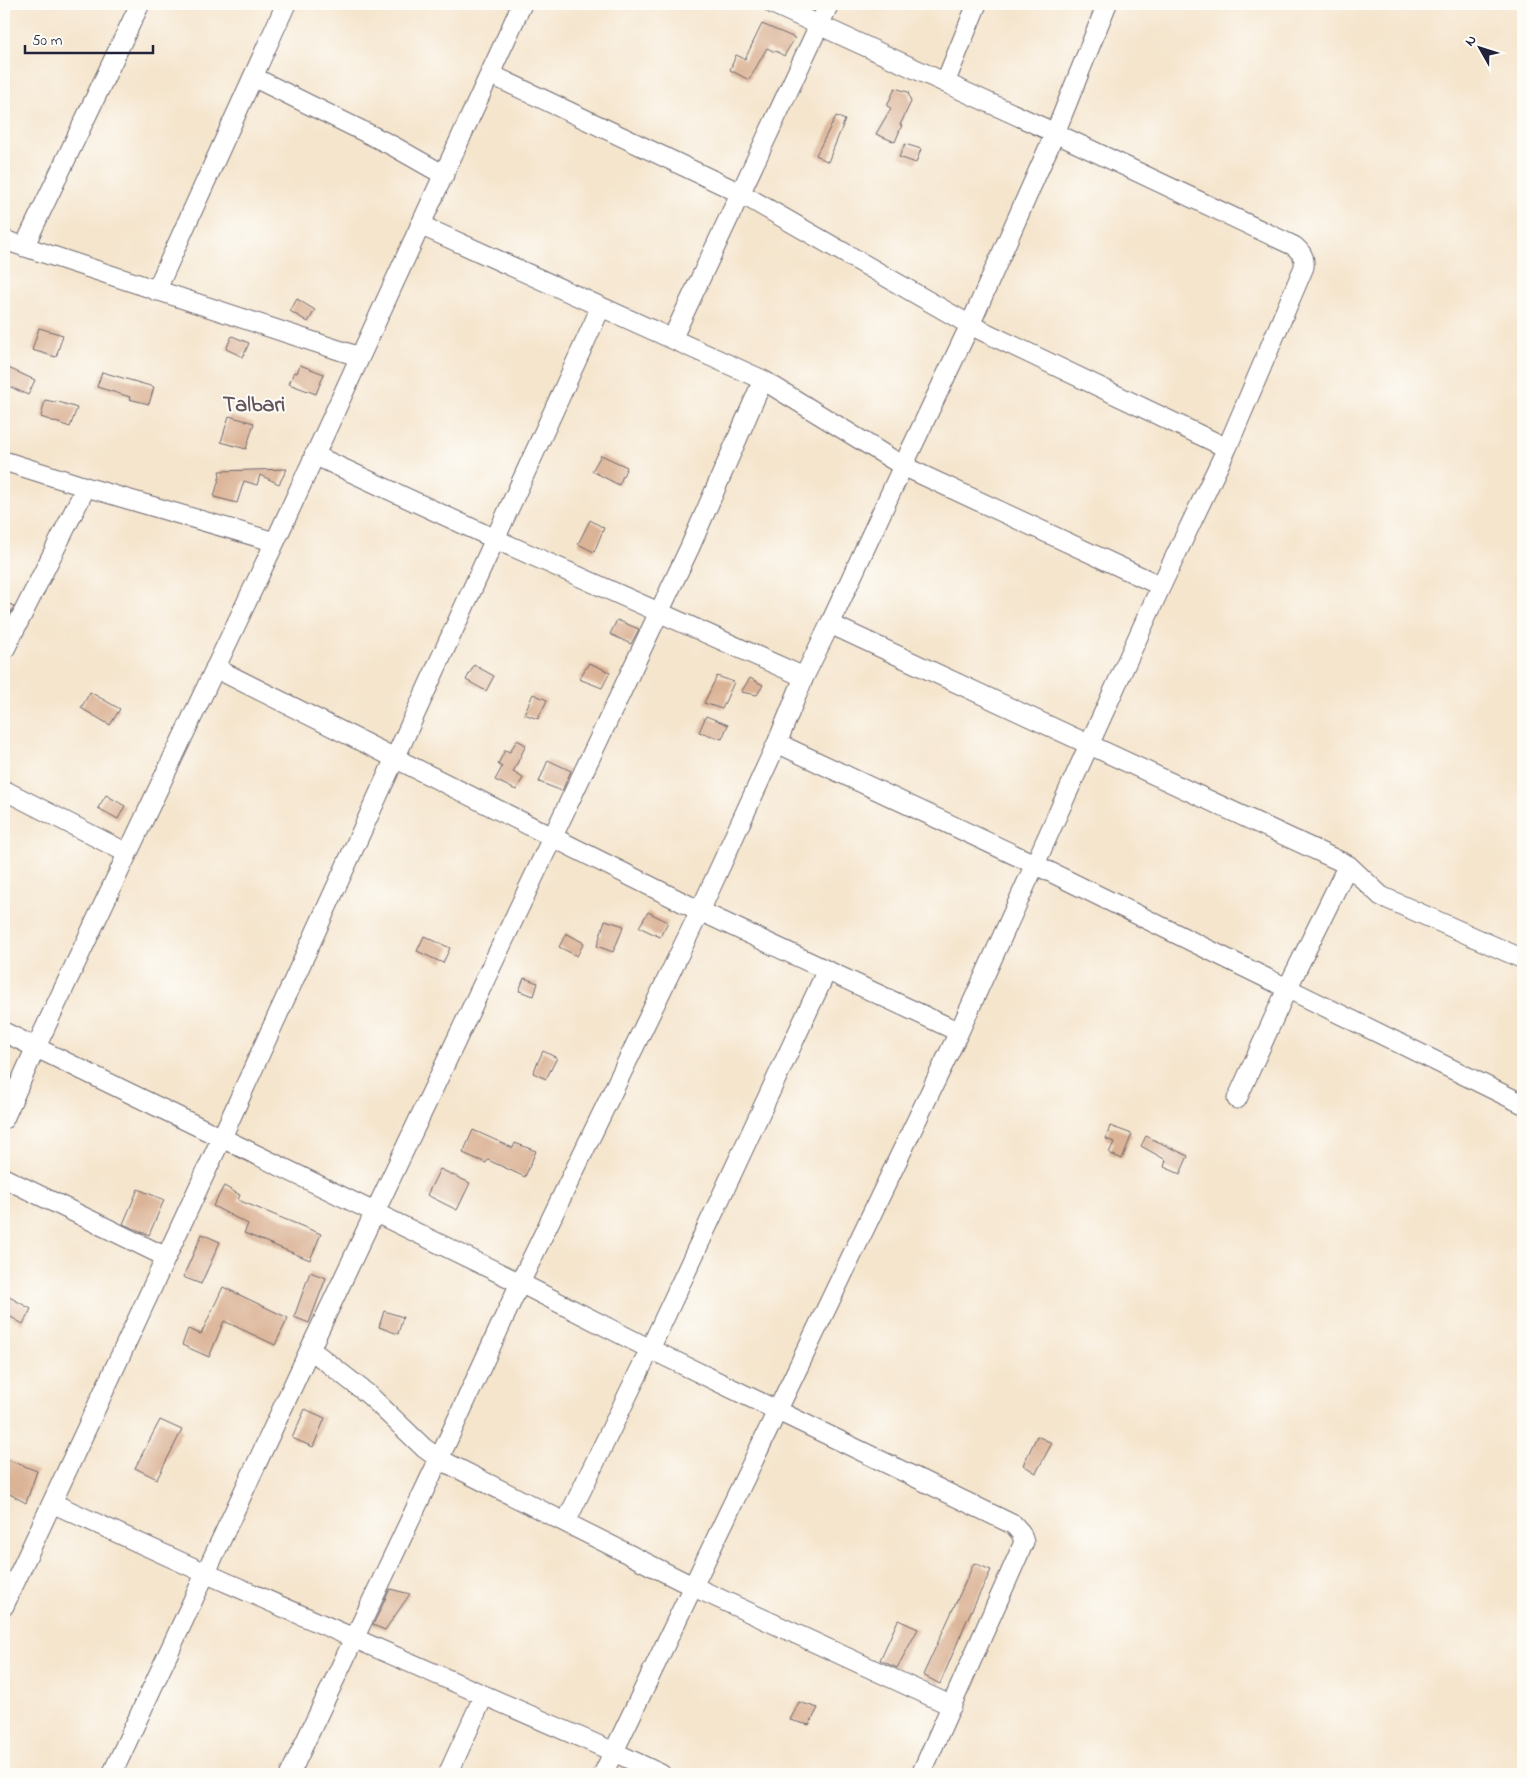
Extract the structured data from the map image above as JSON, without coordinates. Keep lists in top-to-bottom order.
{
  "districts": ["Talbari"],
  "scale_bar": "50 m",
  "north": "top left"
}
